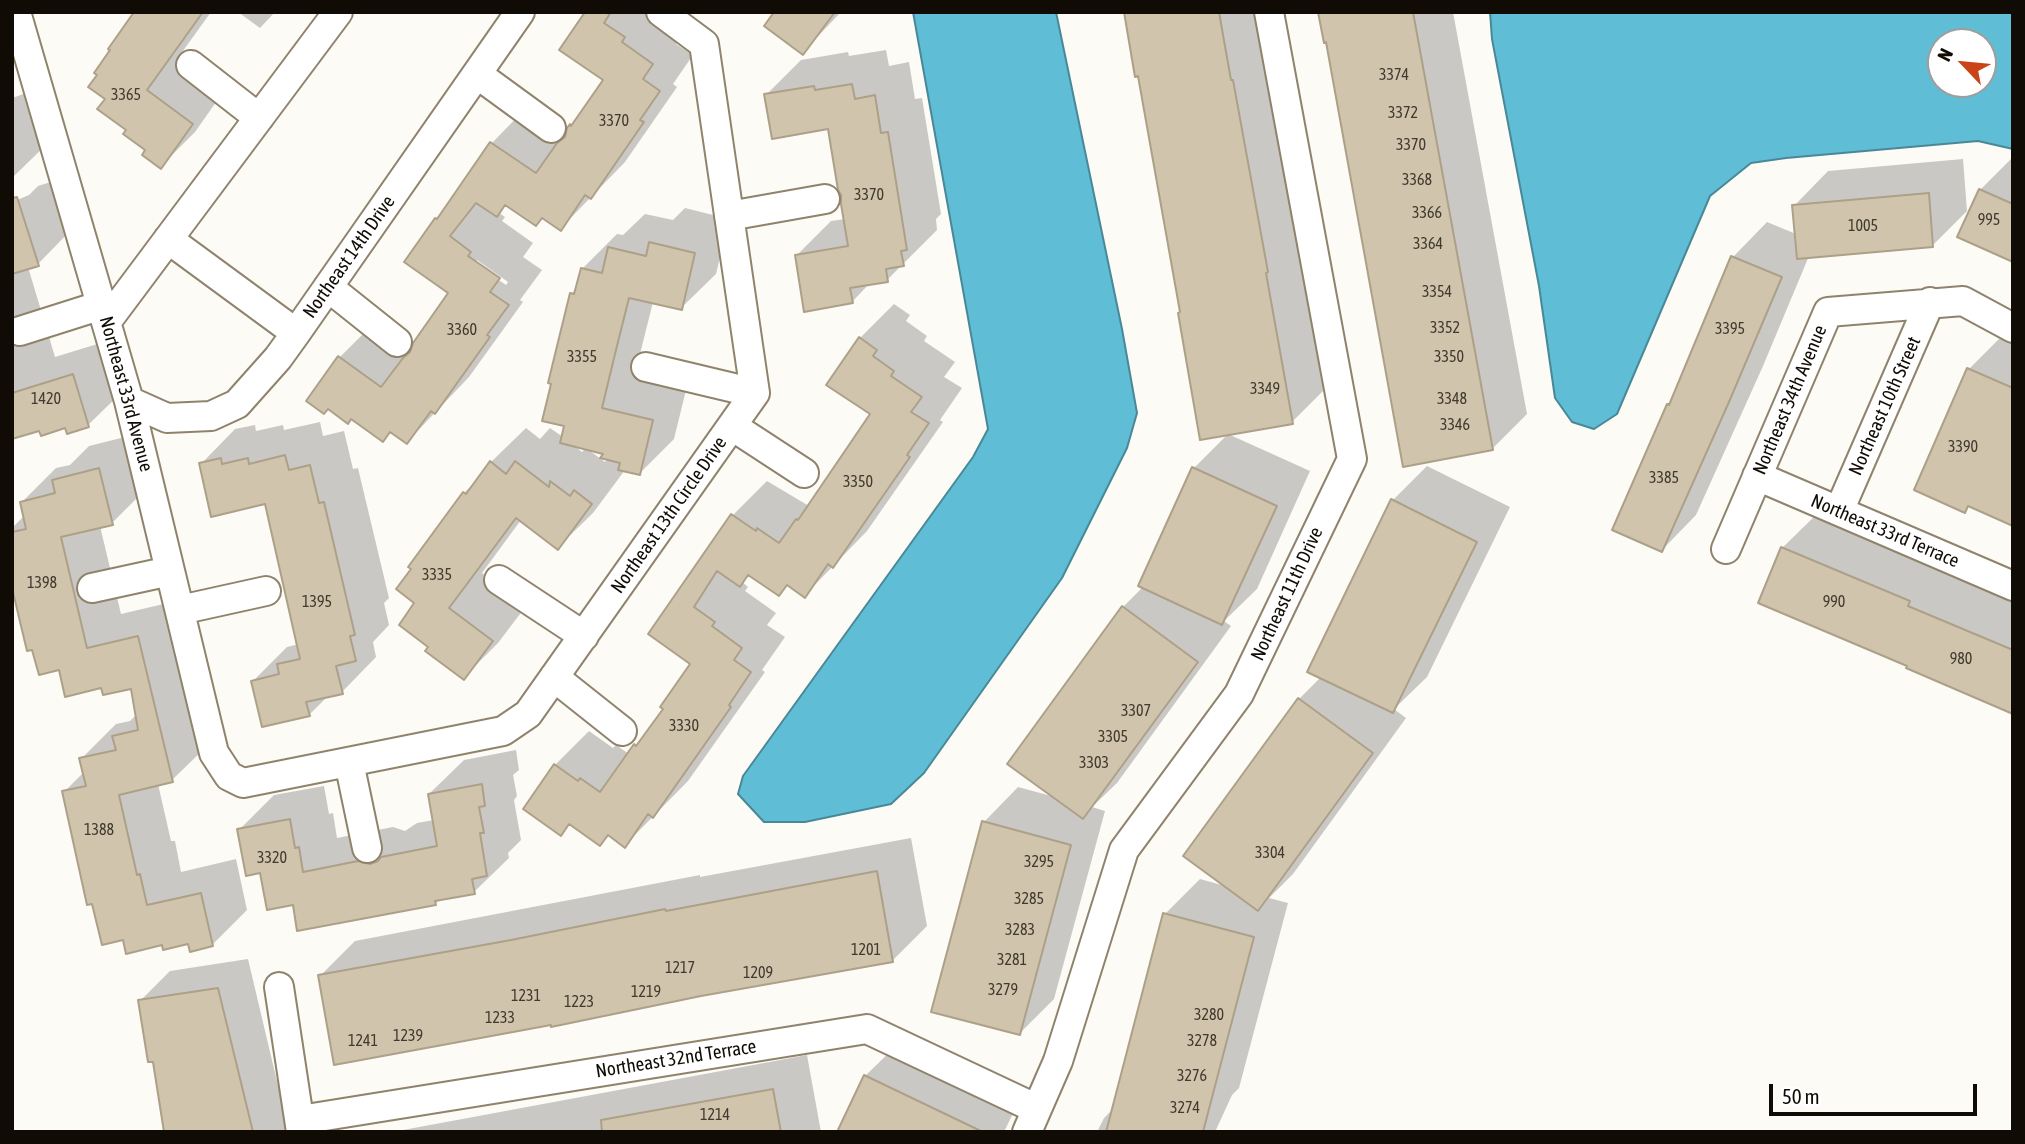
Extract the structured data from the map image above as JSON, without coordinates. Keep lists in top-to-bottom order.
{
  "streets": {
    "street": [
      "Northeast 14th Drive",
      "Northeast 33rd Avenue",
      "Northeast 34th Avenue",
      "Northeast 10th Street",
      "Northeast 13th Circle Drive",
      "Northeast 33rd Terrace",
      "Northeast 11th Drive",
      "Northeast 32nd Terrace"
    ]
  },
  "crossings": [
    ["Northeast 14th Drive", "Northeast 33rd Avenue"],
    ["Northeast 33rd Avenue", "Northeast 13th Circle Drive"],
    ["Northeast 34th Avenue", "Northeast 10th Street"],
    ["Northeast 34th Avenue", "Northeast 33rd Terrace"],
    ["Northeast 10th Street", "Northeast 33rd Terrace"],
    ["Northeast 11th Drive", "Northeast 32nd Terrace"]
  ],
  "house_numbers": [
    "3374",
    "3365",
    "3372",
    "3370",
    "3370",
    "3368",
    "3370",
    "3366",
    "995",
    "1005",
    "3364",
    "3354",
    "3352",
    "3395",
    "3360",
    "3355",
    "3350",
    "3349",
    "1420",
    "3348",
    "3346",
    "3390",
    "3385",
    "3350",
    "3335",
    "1398",
    "1395",
    "990",
    "980",
    "3307",
    "3330",
    "3305",
    "3303",
    "1388",
    "3304",
    "3320",
    "3295",
    "3285",
    "3283",
    "1201",
    "3281",
    "1217",
    "1209",
    "3279",
    "1219",
    "1231",
    "1223",
    "3280",
    "1233",
    "1239",
    "1241",
    "3278",
    "3276",
    "3274",
    "1214"
  ],
  "scale_bar": "50 m",
  "north": "top left"
}
